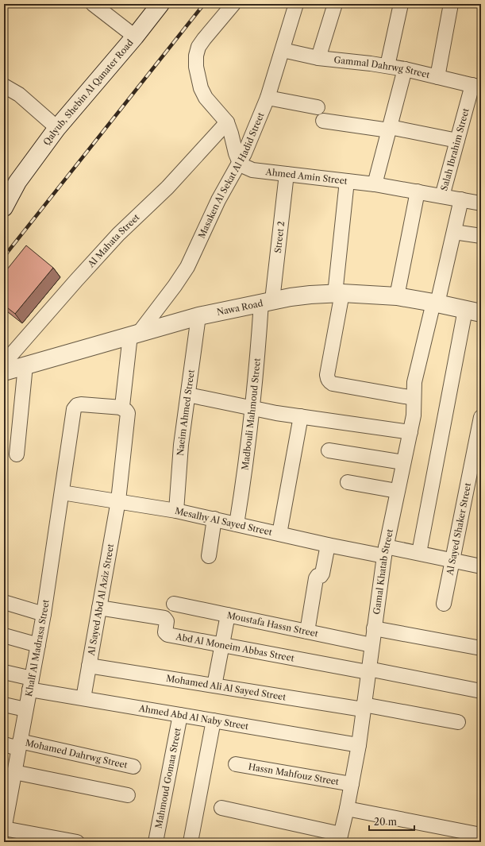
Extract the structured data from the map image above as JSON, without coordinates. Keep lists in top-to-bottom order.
{
  "streets": {
    "street": [
      "Gammal Dahrwg Street",
      "Qalyub, Shebin Al Qanater Road",
      "Salah Ibrahim Street",
      "Masaken Al Sekat Al Hadid Street",
      "Ahmed Amin Street",
      "Street 2",
      "Al Mahata Street",
      "Nawa Road",
      "Naeim Ahmed Street",
      "Madbouli Mahmoud Street",
      "Mesalhy Al Sayed Street",
      "Al Sayed Shaker Street",
      "Gamal Khatab Street",
      "Al Sayed Abd Al Aziz Street",
      "Moustafa Hassn Street",
      "Abd Al Moneim Abbas Street",
      "Khalf Al Madrasa Street",
      "Mohamed Ali Al Sayed Street",
      "Ahmed Abd Al Naby Street",
      "Mohamed Dahrwg Street",
      "Hassn Mahfouz Street",
      "Mahmoud Gomaa Street"
    ]
  },
  "crossings": [
    ["Gammal Dahrwg Street", "Salah Ibrahim Street"],
    ["Gammal Dahrwg Street", "Masaken Al Sekat Al Hadid Street"],
    ["Salah Ibrahim Street", "Ahmed Amin Street"],
    ["Masaken Al Sekat Al Hadid Street", "Ahmed Amin Street"],
    ["Masaken Al Sekat Al Hadid Street", "Nawa Road"],
    ["Ahmed Amin Street", "Street 2"],
    ["Ahmed Amin Street", "Gamal Khatab Street"],
    ["Street 2", "Nawa Road"],
    ["Street 2", "Madbouli Mahmoud Street"],
    ["Nawa Road", "Naeim Ahmed Street"],
    ["Nawa Road", "Madbouli Mahmoud Street"],
    ["Nawa Road", "Gamal Khatab Street"],
    ["Naeim Ahmed Street", "Mesalhy Al Sayed Street"],
    ["Madbouli Mahmoud Street", "Mesalhy Al Sayed Street"],
    ["Mesalhy Al Sayed Street", "Al Sayed Shaker Street"],
    ["Mesalhy Al Sayed Street", "Gamal Khatab Street"],
    ["Mesalhy Al Sayed Street", "Al Sayed Abd Al Aziz Street"],
    ["Mesalhy Al Sayed Street", "Khalf Al Madrasa Street"],
    ["Gamal Khatab Street", "Moustafa Hassn Street"],
    ["Gamal Khatab Street", "Abd Al Moneim Abbas Street"],
    ["Gamal Khatab Street", "Mohamed Ali Al Sayed Street"],
    ["Gamal Khatab Street", "Ahmed Abd Al Naby Street"],
    ["Gamal Khatab Street", "Hassn Mahfouz Street"],
    ["Al Sayed Abd Al Aziz Street", "Abd Al Moneim Abbas Street"],
    ["Al Sayed Abd Al Aziz Street", "Khalf Al Madrasa Street"],
    ["Al Sayed Abd Al Aziz Street", "Mohamed Ali Al Sayed Street"],
    ["Al Sayed Abd Al Aziz Street", "Ahmed Abd Al Naby Street"],
    ["Khalf Al Madrasa Street", "Ahmed Abd Al Naby Street"],
    ["Khalf Al Madrasa Street", "Mohamed Dahrwg Street"],
    ["Ahmed Abd Al Naby Street", "Mahmoud Gomaa Street"]
  ],
  "scale_bar": "20 m"
}
